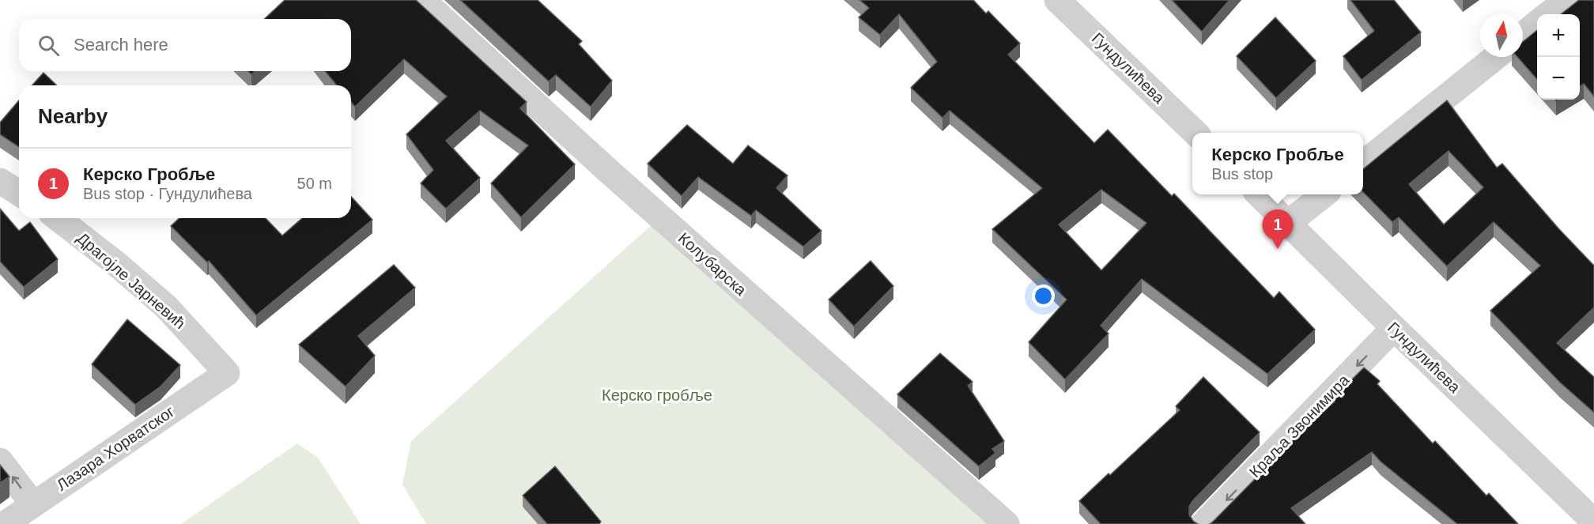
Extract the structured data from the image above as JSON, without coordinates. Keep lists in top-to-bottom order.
{
  "streets": {
    "street": [
      "Гундулићева",
      "Колубарска",
      "Драгојле Јарневић",
      "Краља Звонимира",
      "Лазара Хорватског"
    ]
  },
  "crossings": [
    ["Гундулићева", "Краља Звонимира"],
    ["Драгојле Јарневић", "Лазара Хорватског"]
  ],
  "one_way": ["Краља Звонимира"],
  "parks": ["Керско гробље"],
  "north": "top",
  "page": {
    "map_buttons": ["+", "−"],
    "search": "Search here",
    "heading": "Nearby",
    "popup": ["Керско Гробље", "Bus stop"],
    "list": [
      {
        "mark": "1",
        "name": "Керско Гробље",
        "note": "Bus stop · Гундулићева",
        "value": "50 m"
      }
    ],
    "pins": "1"
  }
}
